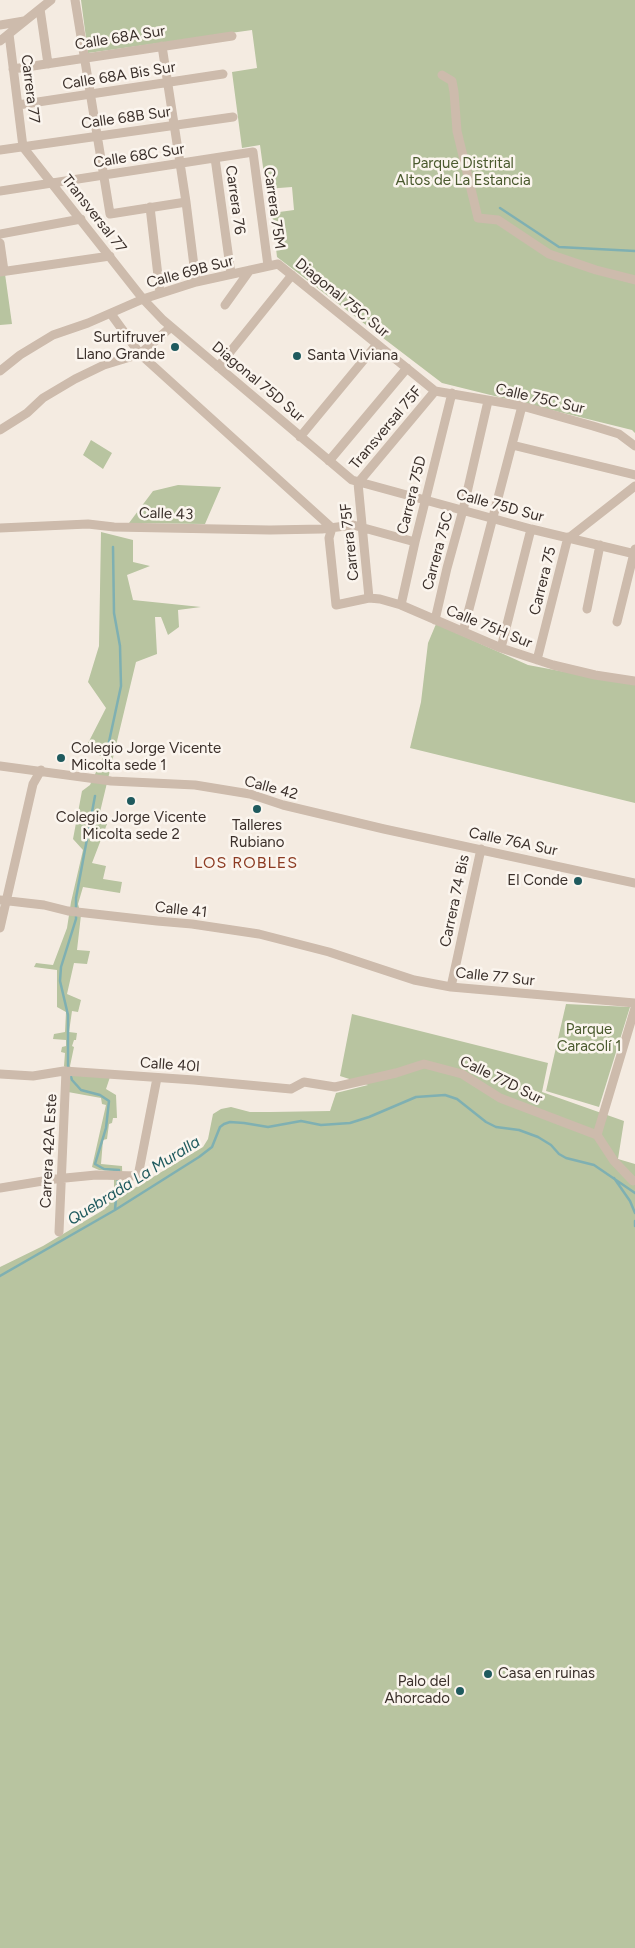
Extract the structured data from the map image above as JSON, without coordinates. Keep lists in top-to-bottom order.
{
  "streets": {
    "street": [
      "Calle 68A Sur",
      "Calle 68A Bis Sur",
      "Carrera 77",
      "Calle 68B Sur",
      "Calle 68C Sur",
      "Carrera 76",
      "Carrera 75M",
      "Transversal 77",
      "Calle 69B Sur",
      "Diagonal 75C Sur",
      "Diagonal 75D Sur",
      "Calle 75C Sur",
      "Transversal 75F",
      "Carrera 75D",
      "Calle 75D Sur",
      "Calle 43",
      "Carrera 75F",
      "Carrera 75C",
      "Carrera 75",
      "Calle 75H Sur",
      "Calle 42",
      "Calle 76A Sur",
      "Carrera 74 Bis",
      "Calle 41",
      "Calle 77 Sur",
      "Calle 40I",
      "Calle 77D Sur",
      "Carrera 42A Este"
    ]
  },
  "crossings": [
    ["Calle 68A Sur", "Carrera 77"],
    ["Calle 68A Bis Sur", "Carrera 77"],
    ["Carrera 77", "Calle 68B Sur"],
    ["Carrera 77", "Transversal 77"],
    ["Calle 68B Sur", "Transversal 77"],
    ["Calle 68C Sur", "Carrera 76"],
    ["Calle 68C Sur", "Carrera 75M"],
    ["Calle 68C Sur", "Transversal 77"],
    ["Carrera 76", "Calle 69B Sur"],
    ["Carrera 75M", "Calle 69B Sur"],
    ["Transversal 77", "Calle 69B Sur"],
    ["Transversal 77", "Diagonal 75D Sur"],
    ["Calle 69B Sur", "Diagonal 75C Sur"],
    ["Calle 69B Sur", "Diagonal 75D Sur"],
    ["Diagonal 75C Sur", "Calle 75C Sur"],
    ["Diagonal 75C Sur", "Transversal 75F"],
    ["Diagonal 75D Sur", "Transversal 75F"],
    ["Diagonal 75D Sur", "Calle 75D Sur"],
    ["Diagonal 75D Sur", "Carrera 75F"],
    ["Calle 75C Sur", "Transversal 75F"],
    ["Calle 75C Sur", "Carrera 75D"],
    ["Calle 75C Sur", "Carrera 75C"],
    ["Transversal 75F", "Calle 75D Sur"],
    ["Transversal 75F", "Carrera 75F"],
    ["Carrera 75D", "Calle 75D Sur"],
    ["Carrera 75D", "Calle 43"],
    ["Carrera 75D", "Calle 75H Sur"],
    ["Calle 75D Sur", "Carrera 75F"],
    ["Calle 75D Sur", "Carrera 75C"],
    ["Calle 75D Sur", "Carrera 75"],
    ["Calle 43", "Carrera 75F"],
    ["Calle 43", "Calle 75H Sur"],
    ["Carrera 75F", "Calle 75H Sur"],
    ["Carrera 75C", "Calle 75H Sur"],
    ["Carrera 75", "Calle 75H Sur"],
    ["Calle 42", "Calle 76A Sur"],
    ["Calle 76A Sur", "Carrera 74 Bis"],
    ["Carrera 74 Bis", "Calle 77 Sur"],
    ["Calle 41", "Calle 77 Sur"],
    ["Calle 40I", "Calle 77D Sur"],
    ["Calle 40I", "Carrera 42A Este"]
  ],
  "districts": ["LOS ROBLES"],
  "water": ["Quebrada La Muralla"],
  "parks": ["Parque Distrital Altos de La Estancia", "Parque Caracolí 1"],
  "places": [
    "Surtifruver Llano Grande",
    "Santa Viviana",
    "Colegio Jorge Vicente Micolta sede 1",
    "Colegio Jorge Vicente Micolta sede 2",
    "Talleres Rubiano",
    "El Conde",
    "Casa en ruinas",
    "Palo del Ahorcado"
  ]
}
